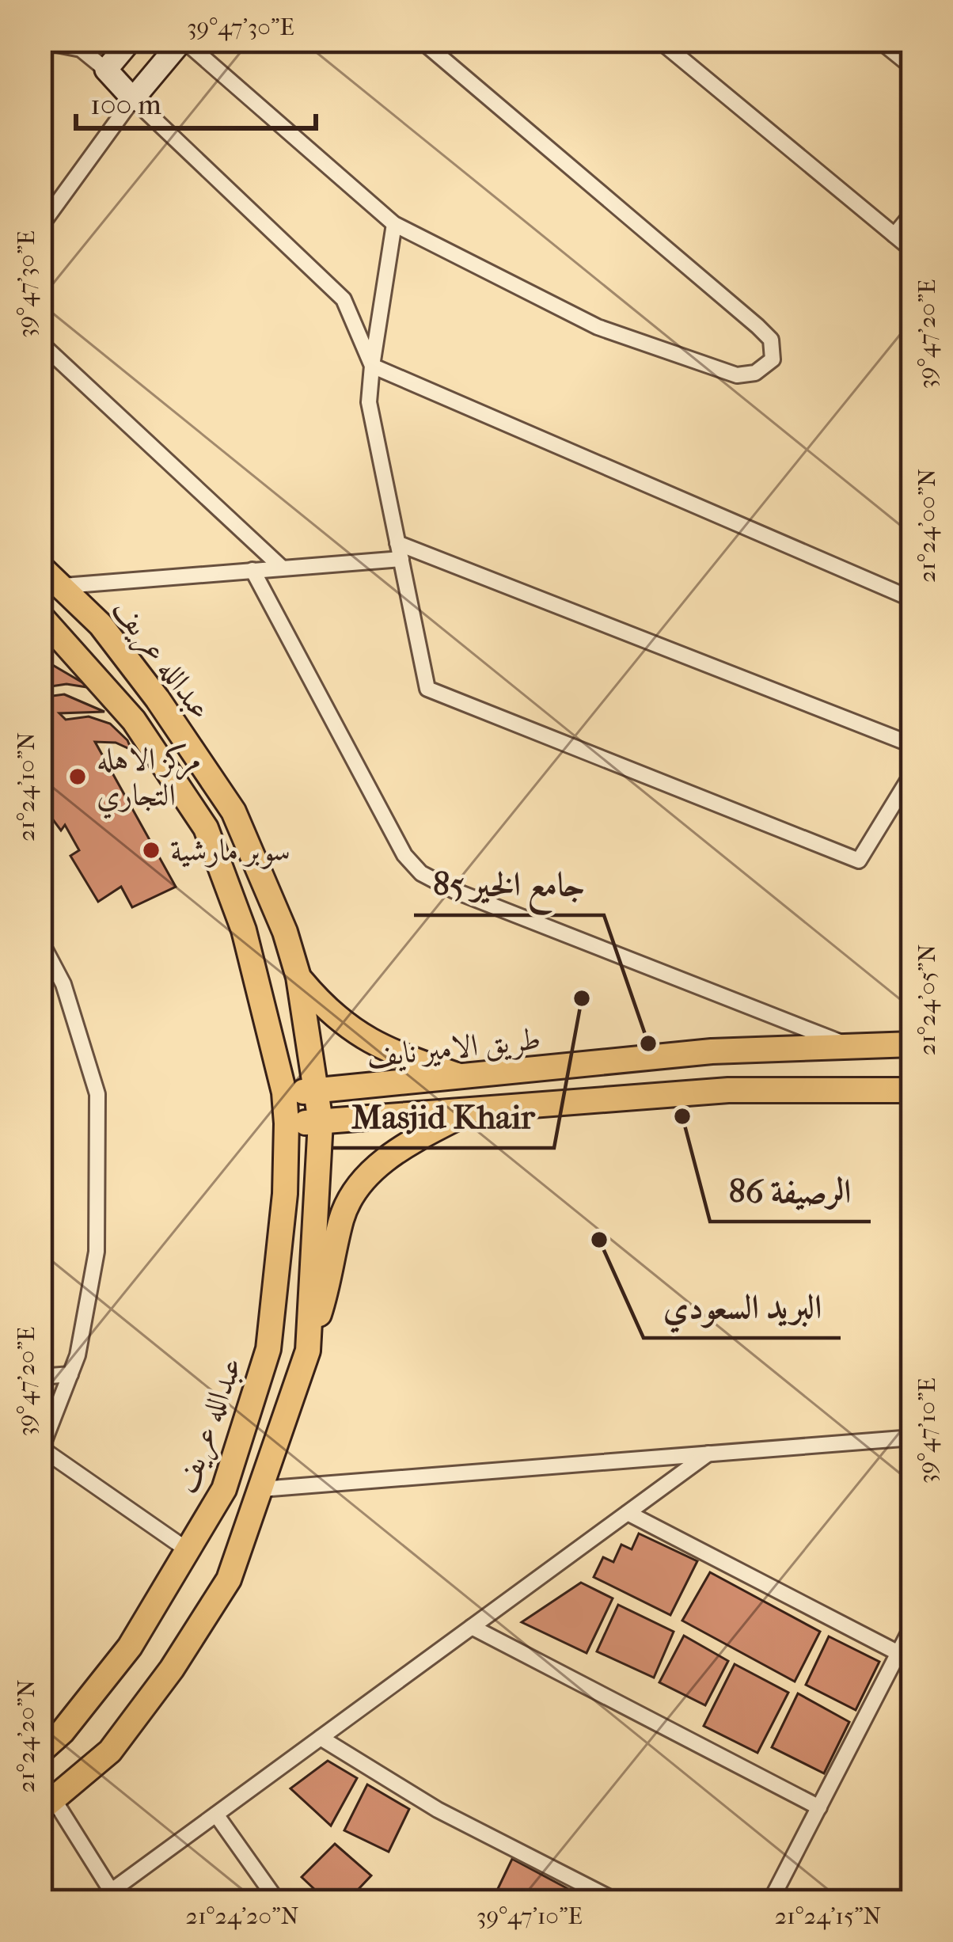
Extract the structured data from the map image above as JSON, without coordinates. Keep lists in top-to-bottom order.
{
  "streets": {
    "main road": ["عبدالله عريف", "طريق الامير نايف"]
  },
  "crossings": [
    ["عبدالله عريف", "طريق الامير نايف"]
  ],
  "places": [
    "مركز الاهله التجاري",
    "سوبر مارشية",
    "Masjid Khair",
    "جامع الخير 85",
    "الرصيفة 86",
    "البريد السعودي"
  ],
  "scale_bar": "100 m",
  "coordinates": [
    "39°47'30\"E",
    "39°47'20\"E",
    "21°24'00\"N",
    "21°24'10\"N",
    "21°24'05\"N",
    "39°47'10\"E",
    "21°24'20\"N",
    "21°24'15\"N"
  ]
}
